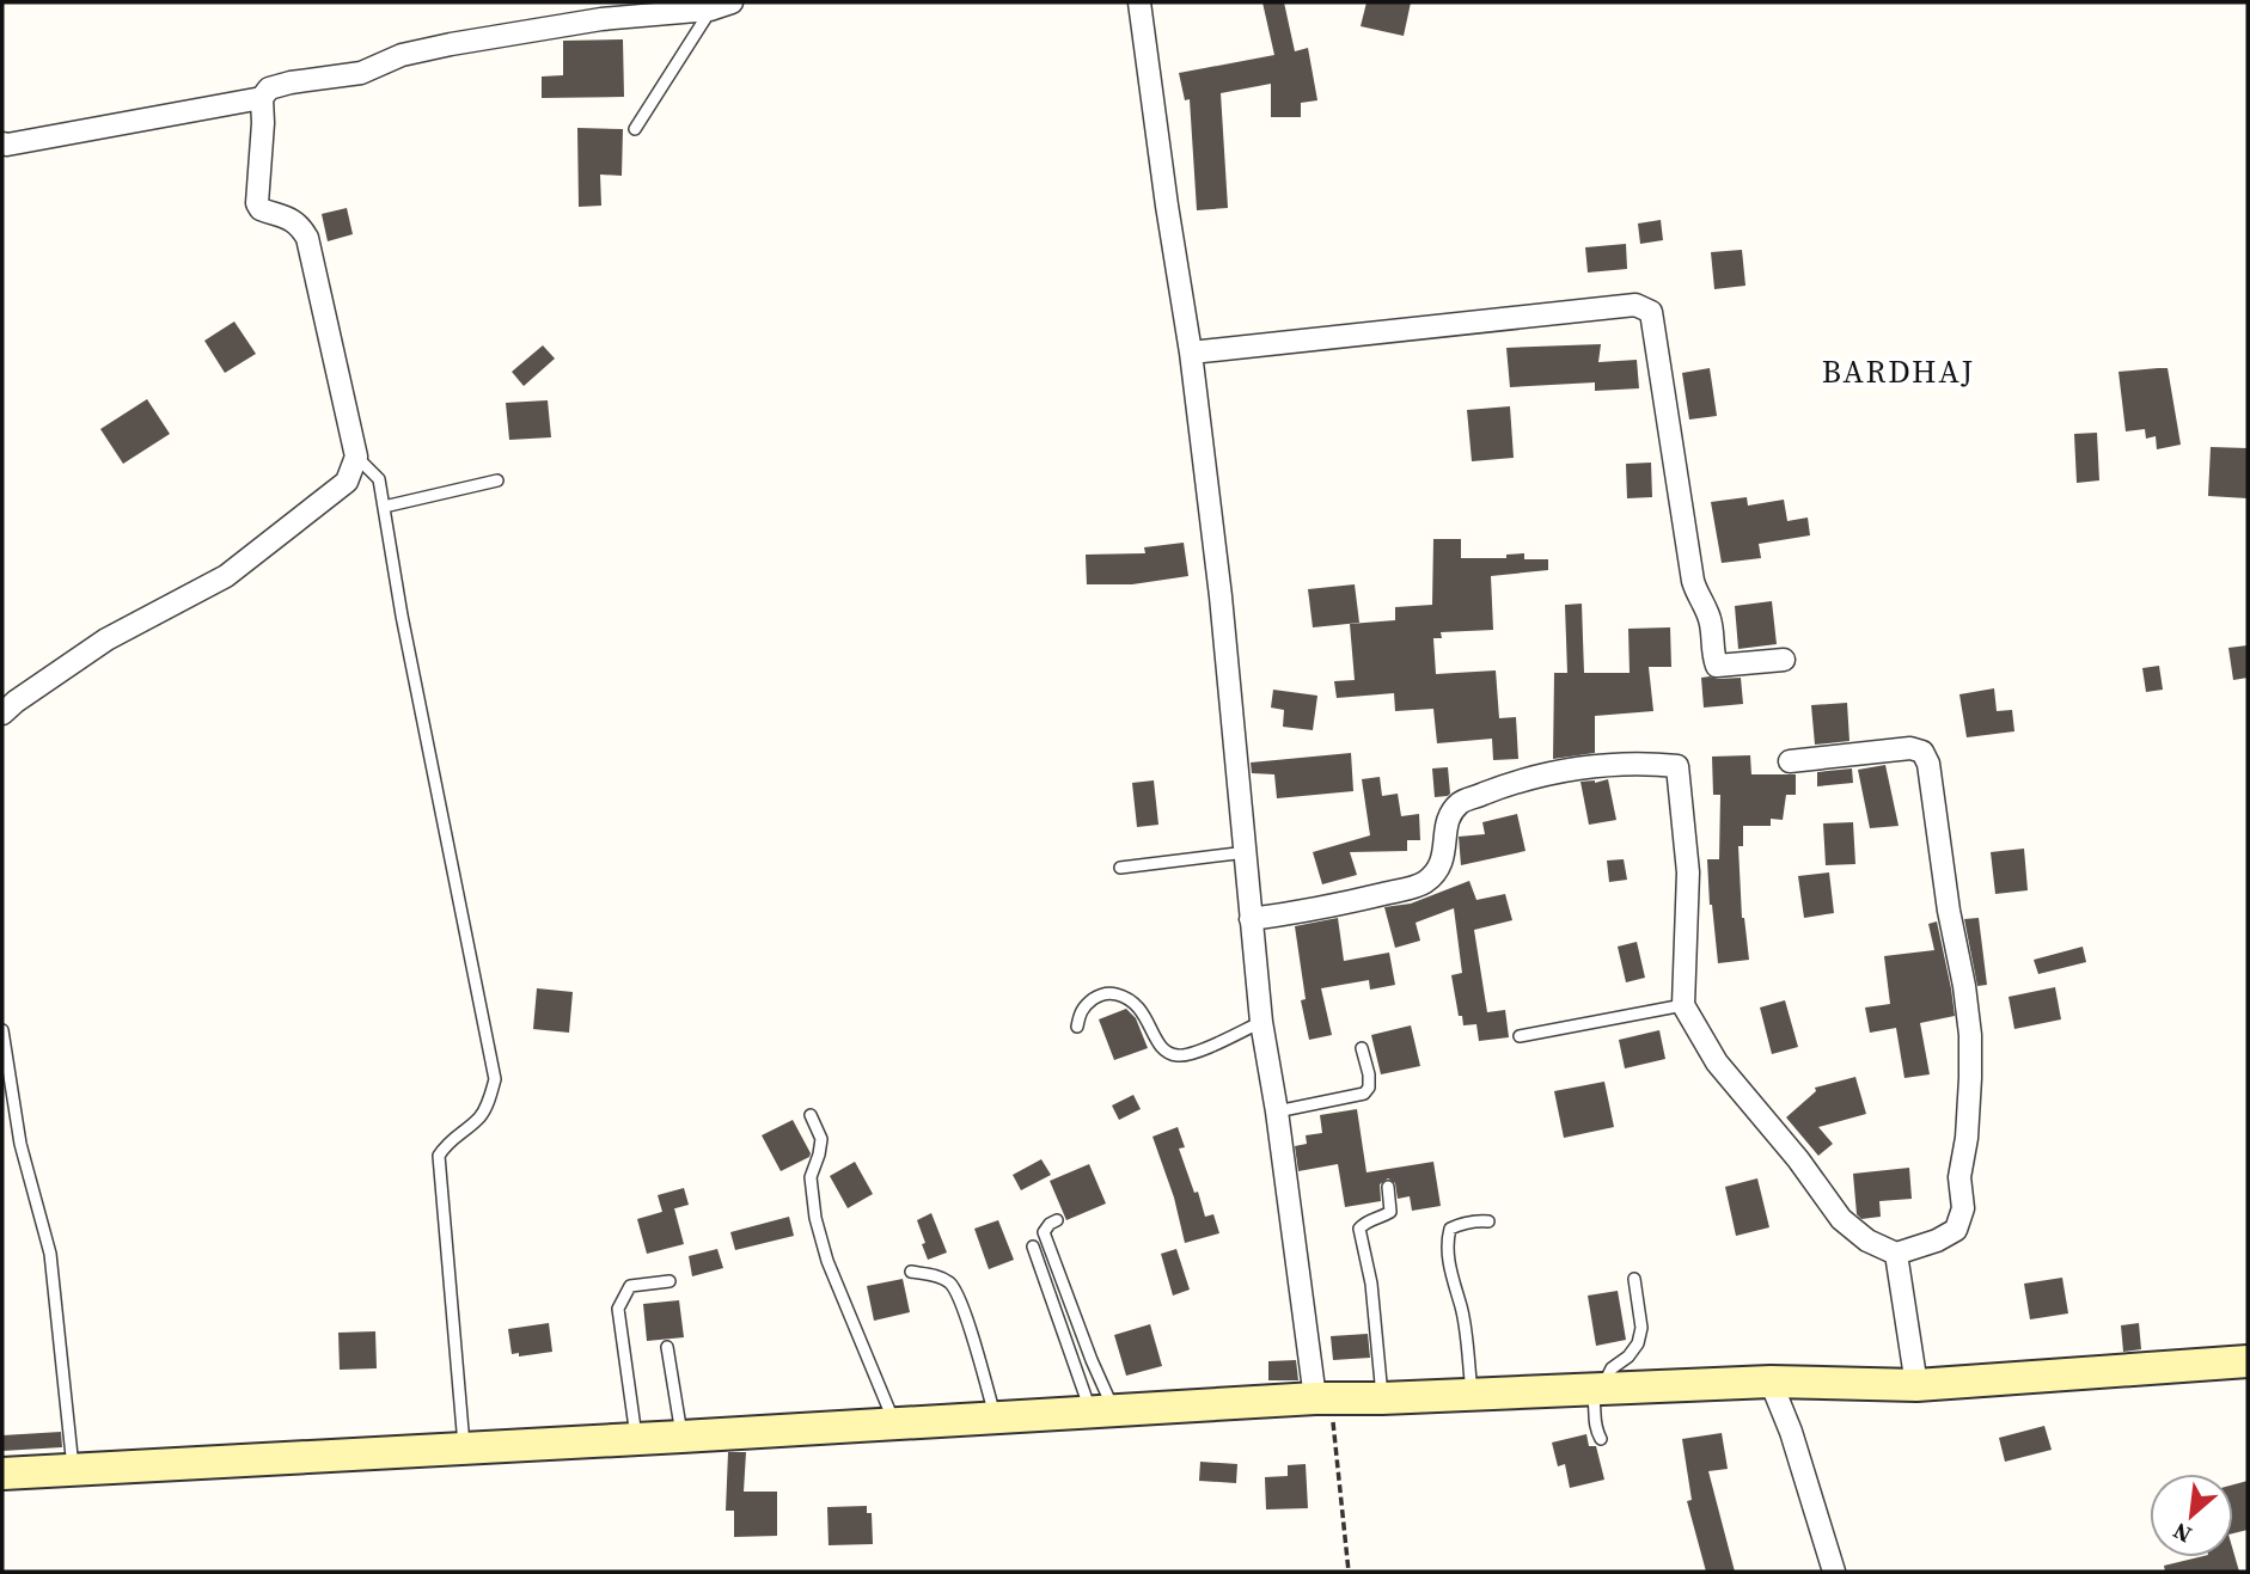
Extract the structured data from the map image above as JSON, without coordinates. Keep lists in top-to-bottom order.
{
  "districts": ["BARDHAJ"],
  "north": "bottom left"
}
